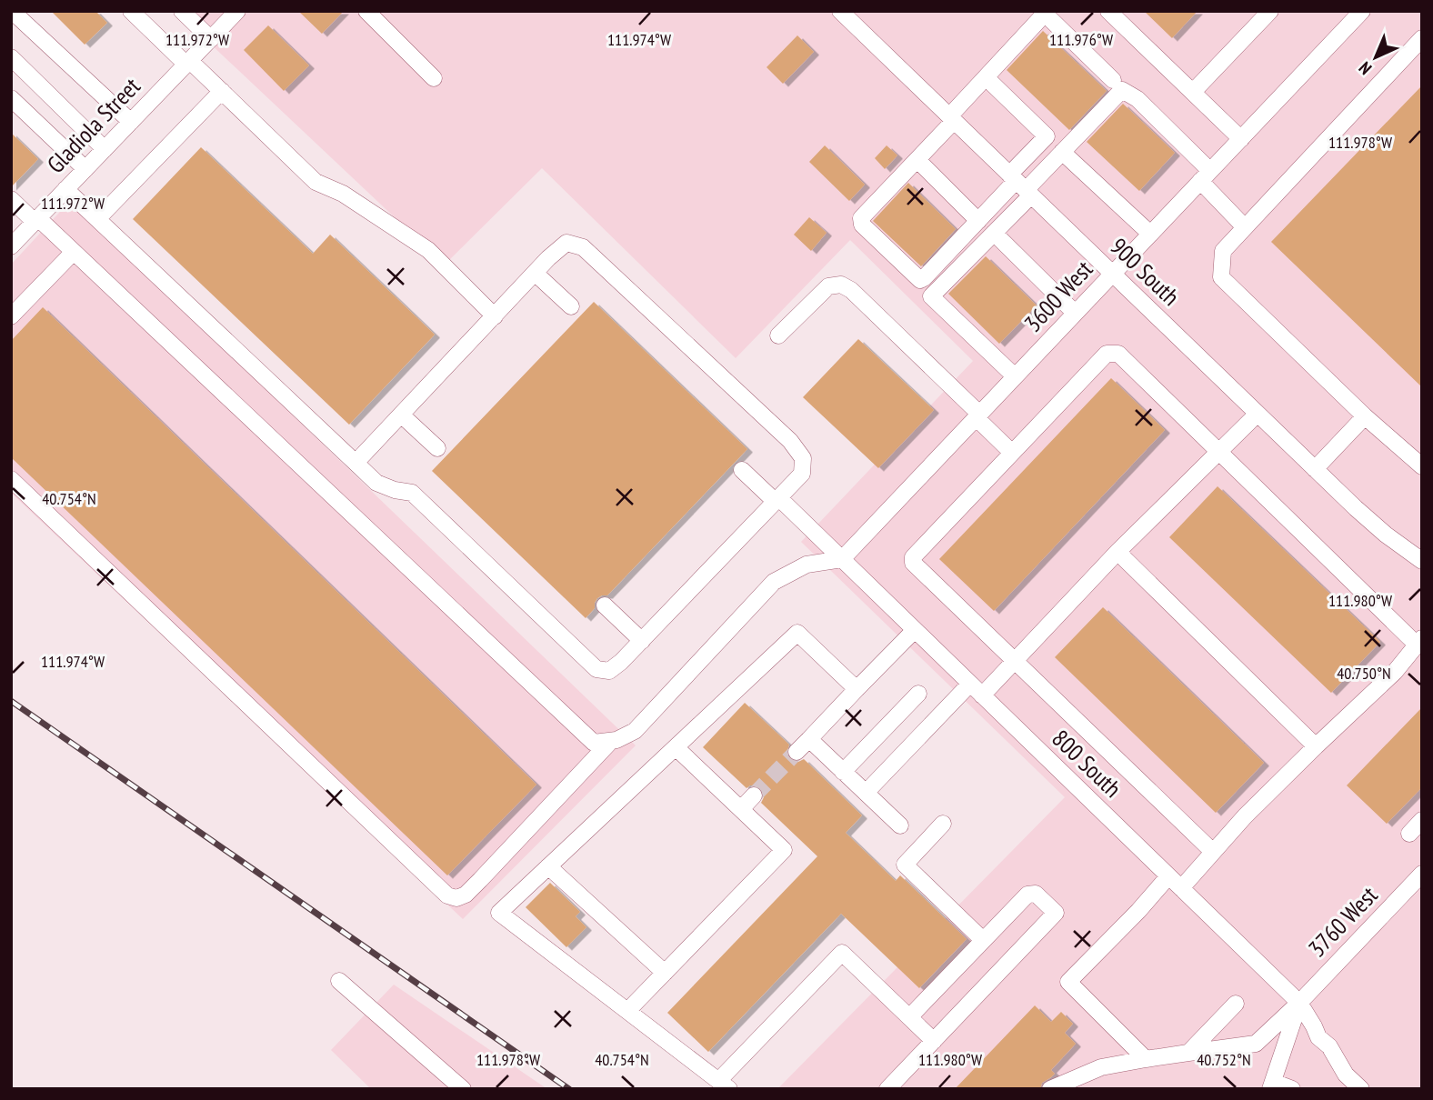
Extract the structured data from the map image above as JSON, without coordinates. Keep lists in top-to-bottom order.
{
  "streets": {
    "street": [
      "Gladiola Street",
      "900 South",
      "3600 West",
      "800 South",
      "3760 West"
    ]
  },
  "crossings": [
    ["900 South", "3600 West"],
    ["3600 West", "800 South"],
    ["800 South", "3760 West"]
  ],
  "north": "bottom left",
  "coordinates": [
    "111.972°W",
    "111.974°W",
    "111.976°W",
    "111.978°W",
    "40.754°N",
    "111.980°W",
    "40.750°N",
    "40.752°N"
  ]
}
